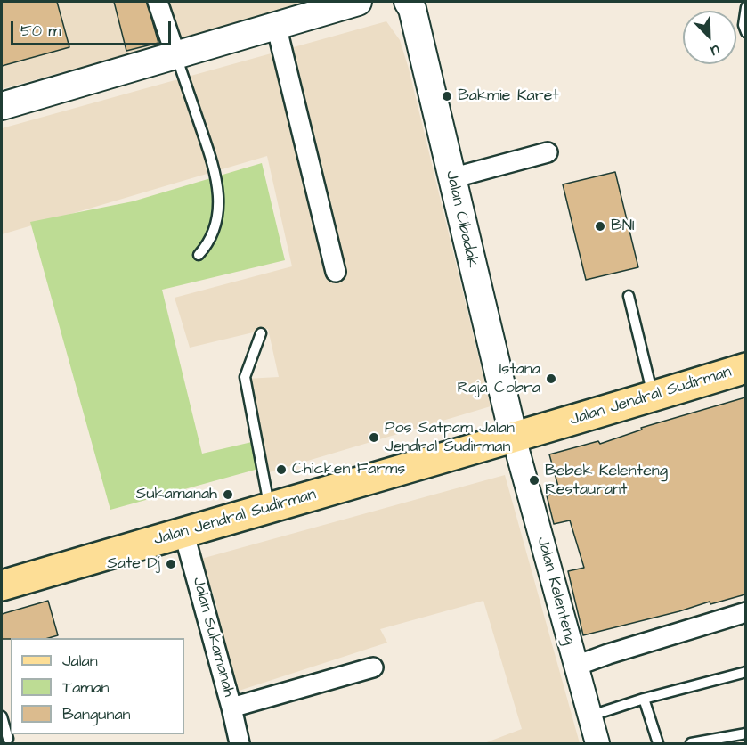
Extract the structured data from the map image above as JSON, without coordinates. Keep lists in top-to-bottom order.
{
  "streets": {
    "main road": ["Jalan Cibadak", "Jalan Jendral Sudirman"],
    "street": ["Jalan Kelenteng", "Jalan Sukamanah"]
  },
  "crossings": [
    ["Jalan Cibadak", "Jalan Jendral Sudirman"],
    ["Jalan Cibadak", "Jalan Kelenteng"],
    ["Jalan Jendral Sudirman", "Jalan Kelenteng"],
    ["Jalan Jendral Sudirman", "Jalan Sukamanah"]
  ],
  "places": [
    "Bakmie Karet",
    "BNI",
    "Istana Raja Cobra",
    "Pos Satpam Jalan Jendral Sudirman",
    "Chicken Farms",
    "Bebek Kelenteng Restaurant",
    "Sukamanah",
    "Sate Dj"
  ],
  "legend": ["Jalan", "Taman", "Bangunan"],
  "scale_bar": "50 m",
  "north": "bottom right"
}
